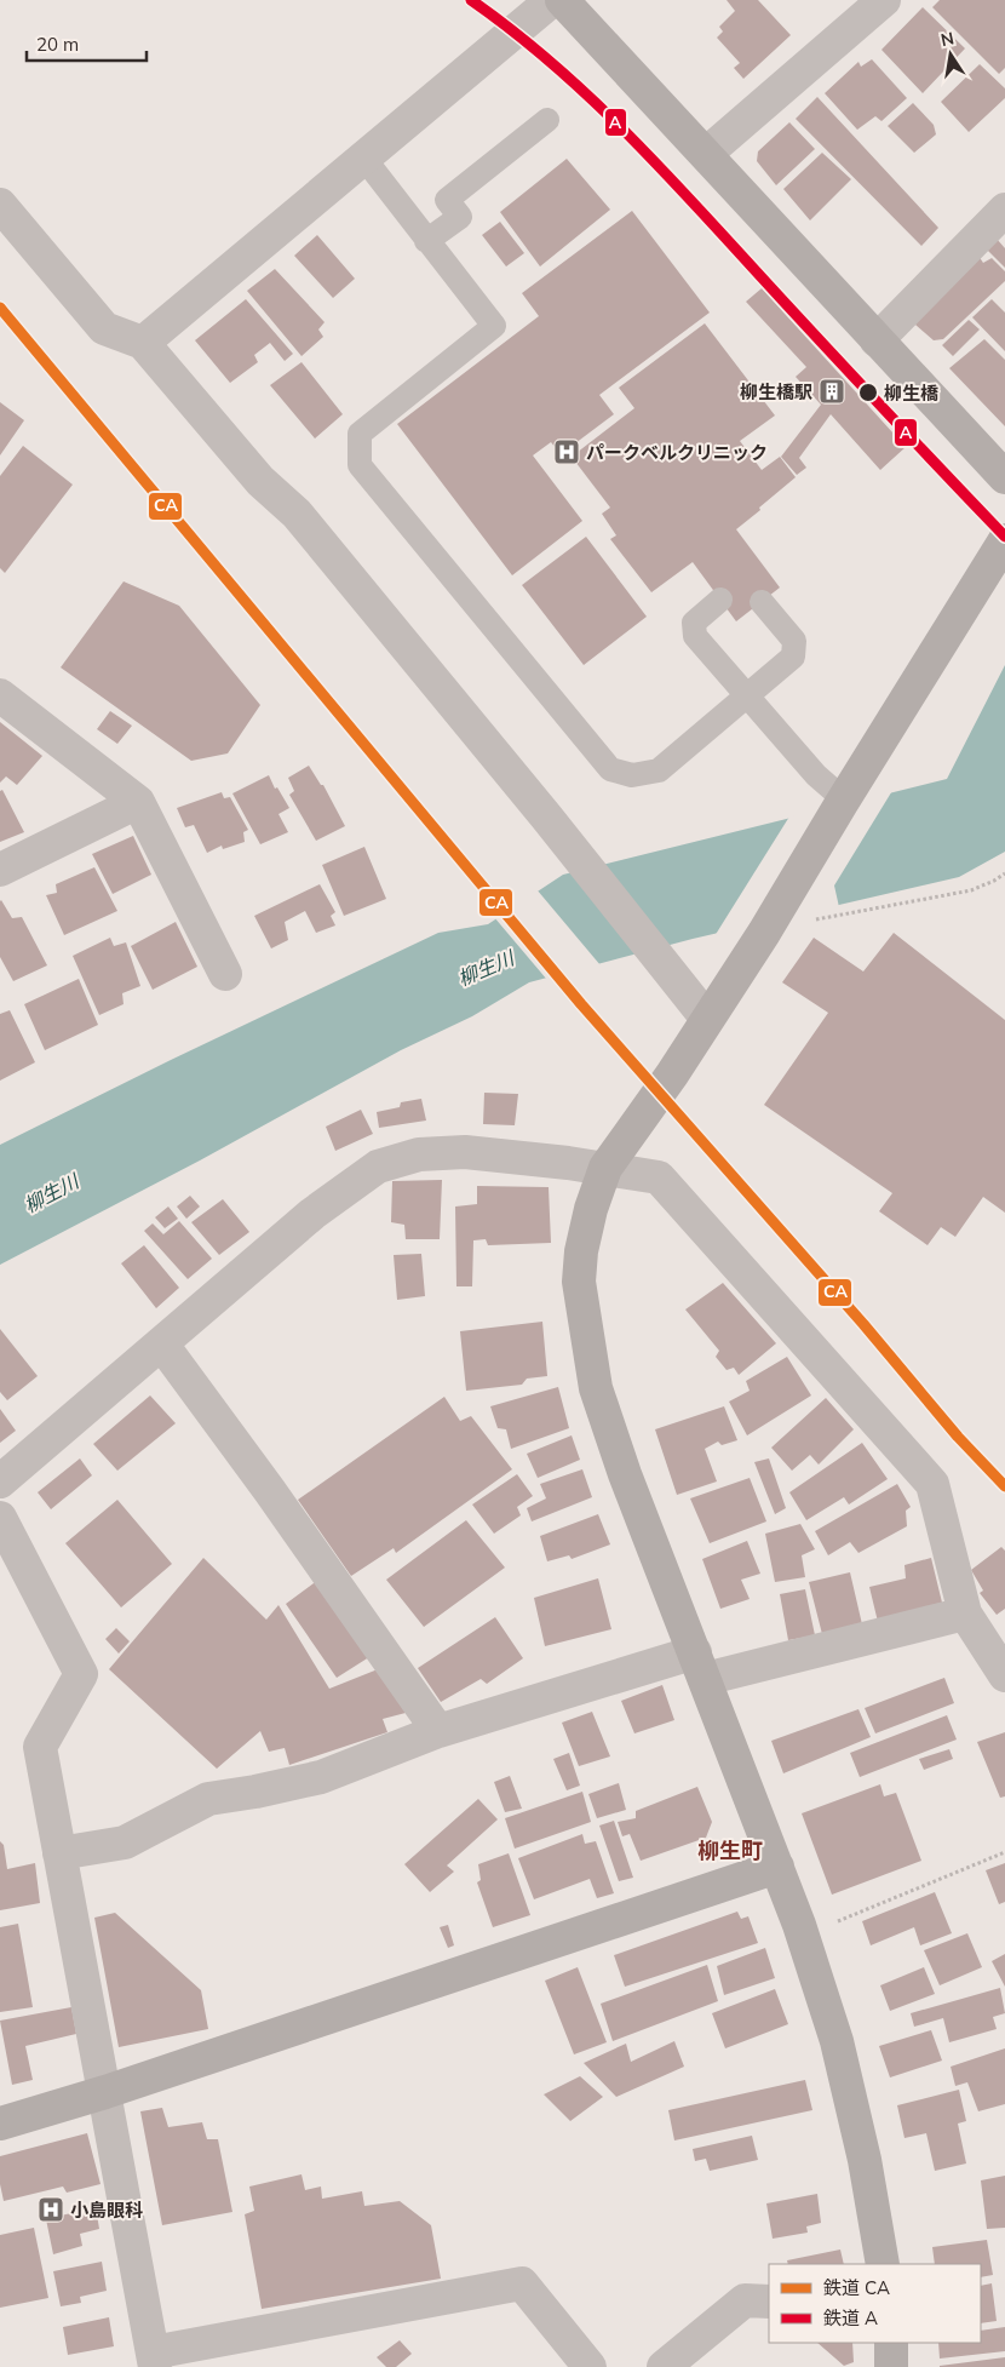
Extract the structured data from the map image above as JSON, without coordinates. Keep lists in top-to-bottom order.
{
  "districts": ["柳生町"],
  "water": ["柳生川"],
  "places": {
    "building": ["柳生橋駅"],
    "other": ["柳生橋"],
    "hospital": ["パークベルクリニック", "小島眼科"]
  },
  "lines": ["rail line A", "rail line CA"],
  "legend": ["鉄道 CA", "鉄道 A"],
  "scale_bar": "20 m",
  "north": "top"
}
